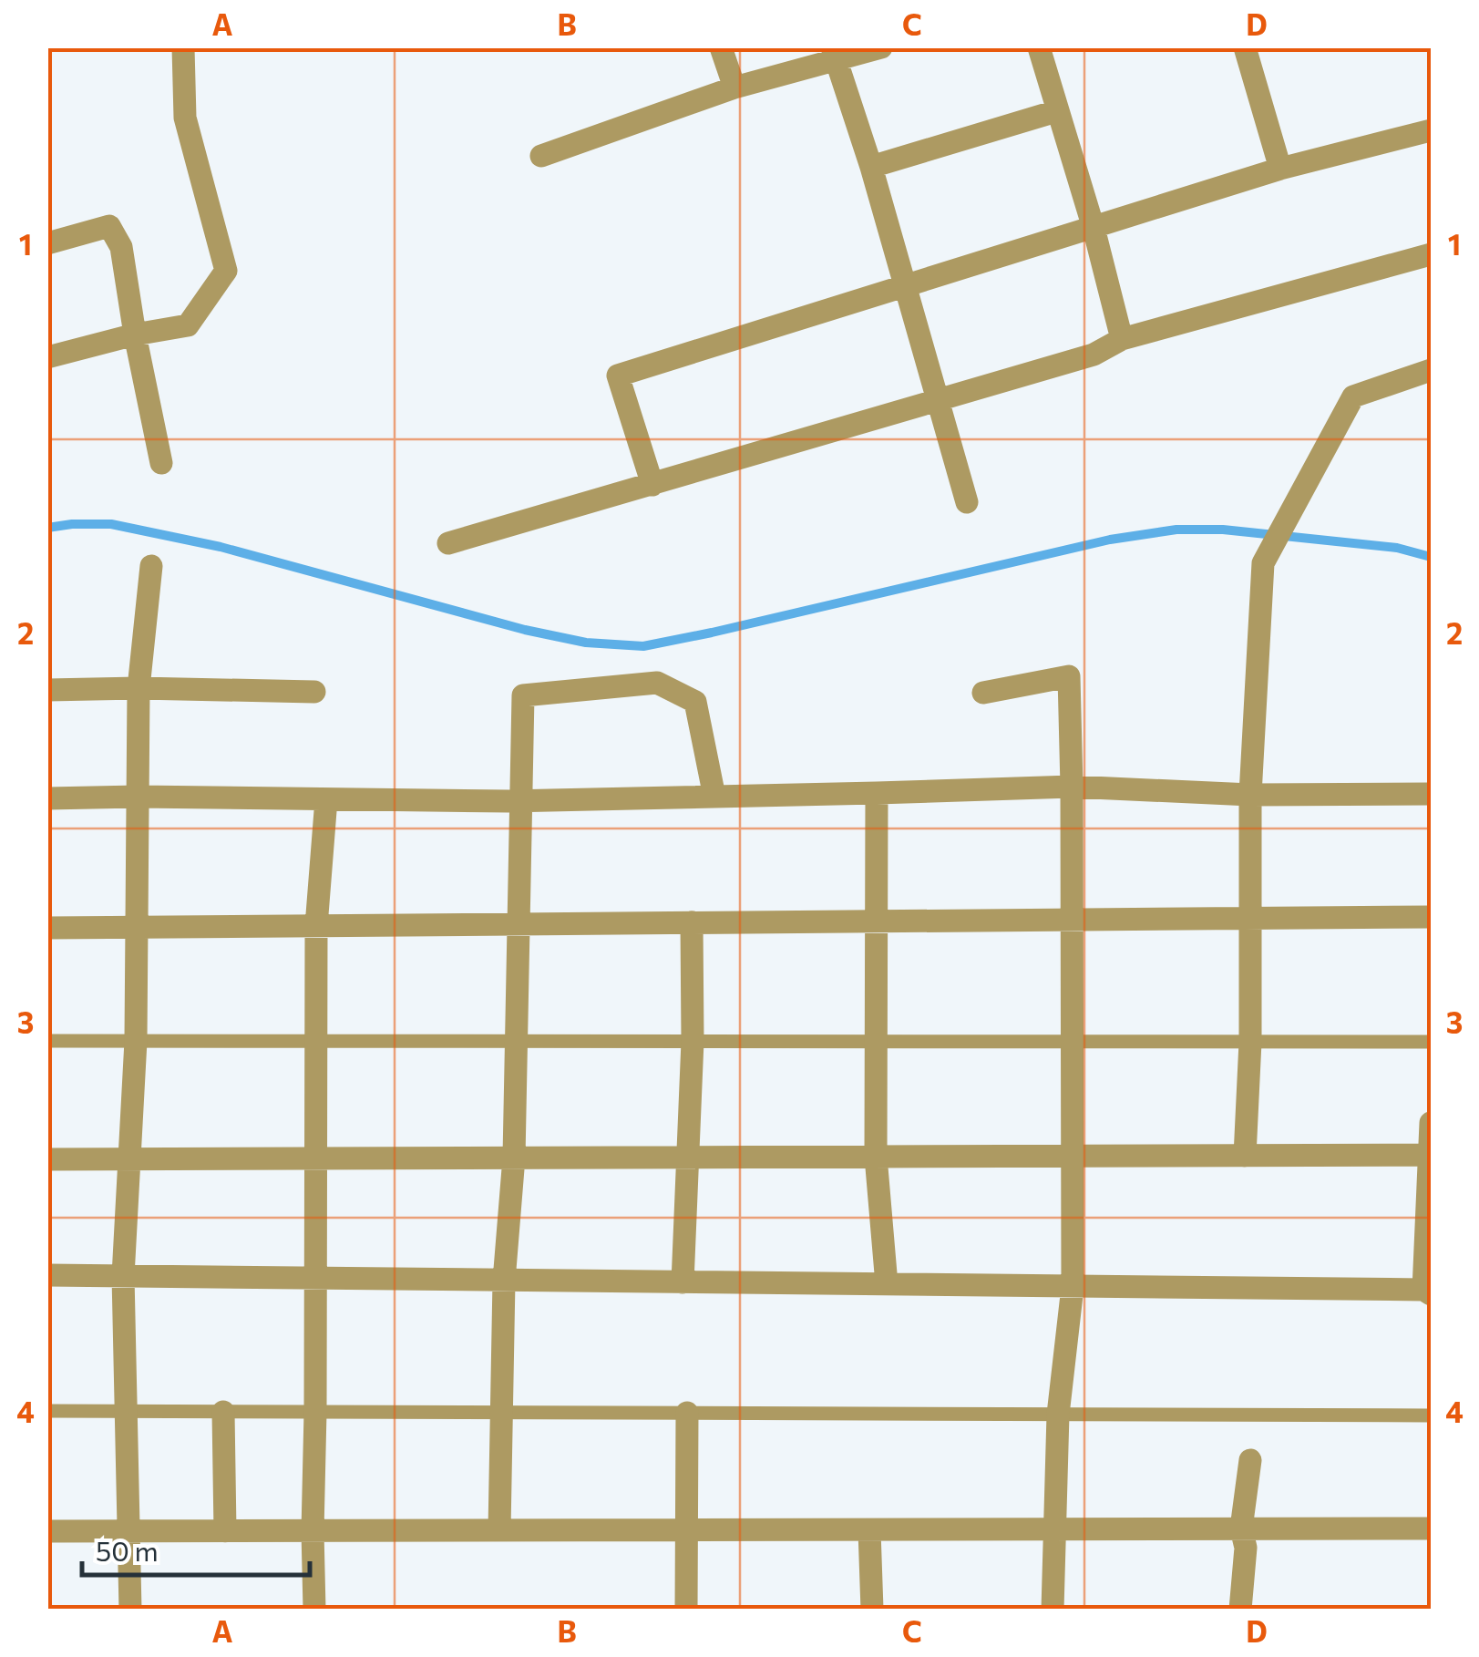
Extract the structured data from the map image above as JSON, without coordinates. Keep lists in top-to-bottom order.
{
  "scale_bar": "50 m",
  "grid": {
    "columns": [
      "A",
      "B",
      "C",
      "D"
    ],
    "rows": [
      "1",
      "2",
      "3",
      "4"
    ]
  }
}
